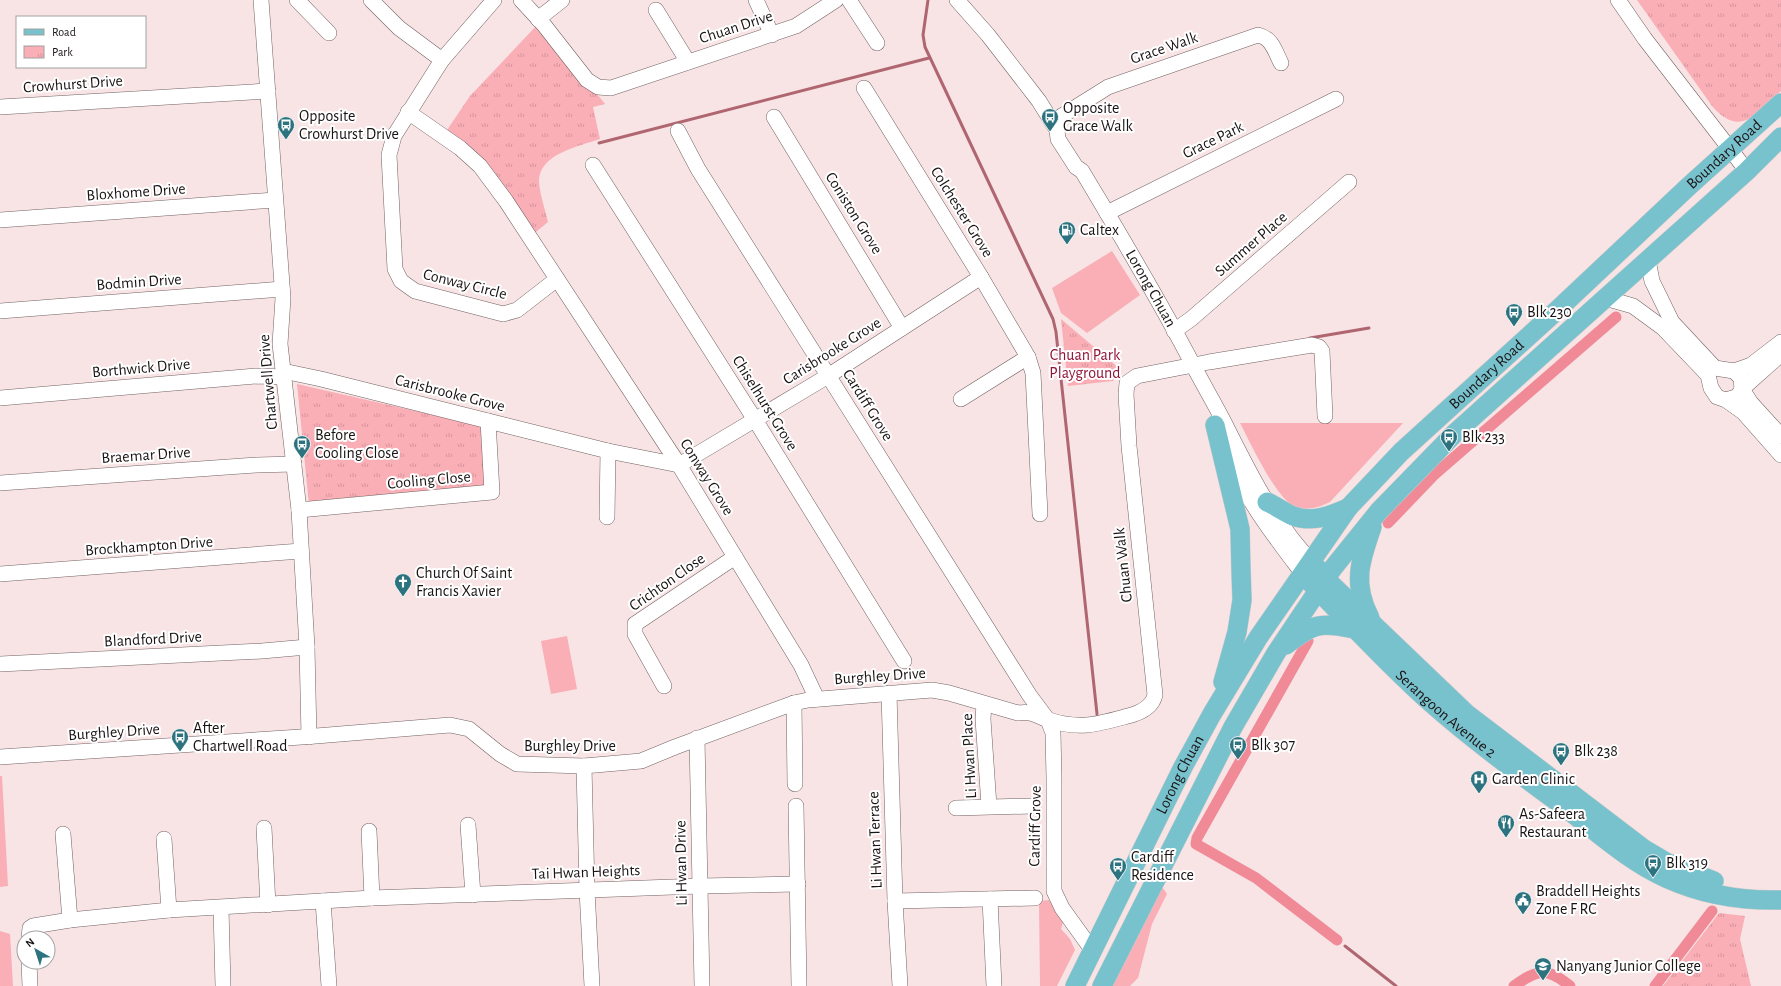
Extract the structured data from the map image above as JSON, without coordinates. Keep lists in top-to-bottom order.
{
  "streets": {
    "main road": ["Boundary Road", "Lorong Chuan", "Serangoon Avenue 2"],
    "street": [
      "Chuan Drive",
      "Grace Walk",
      "Crowhurst Drive",
      "Grace Park",
      "Bloxhome Drive",
      "Colchester Grove",
      "Coniston Grove",
      "Summer Place",
      "Bodmin Drive",
      "Conway Circle",
      "Carisbrooke Grove",
      "Borthwick Drive",
      "Chartwell Drive",
      "Chiselhurst Grove",
      "Cardiff Grove",
      "Braemar Drive",
      "Conway Grove",
      "Cooling Close",
      "Brockhampton Drive",
      "Chuan Walk",
      "Crichton Close",
      "Blandford Drive",
      "Burghley Drive",
      "Li Hwan Place",
      "Li Hwan Terrace",
      "Li Hwan Drive",
      "Tai Hwan Heights"
    ]
  },
  "crossings": [
    ["Grace Walk", "Lorong Chuan"],
    ["Crowhurst Drive", "Chartwell Drive"],
    ["Grace Park", "Lorong Chuan"],
    ["Boundary Road", "Lorong Chuan"],
    ["Boundary Road", "Serangoon Avenue 2"],
    ["Bloxhome Drive", "Chartwell Drive"],
    ["Colchester Grove", "Carisbrooke Grove"],
    ["Coniston Grove", "Carisbrooke Grove"],
    ["Summer Place", "Lorong Chuan"],
    ["Bodmin Drive", "Chartwell Drive"],
    ["Conway Circle", "Conway Grove"],
    ["Lorong Chuan", "Cardiff Grove"],
    ["Lorong Chuan", "Chuan Walk"],
    ["Lorong Chuan", "Serangoon Avenue 2"],
    ["Carisbrooke Grove", "Borthwick Drive"],
    ["Carisbrooke Grove", "Chartwell Drive"],
    ["Carisbrooke Grove", "Chiselhurst Grove"],
    ["Carisbrooke Grove", "Cardiff Grove"],
    ["Carisbrooke Grove", "Conway Grove"],
    ["Carisbrooke Grove", "Cooling Close"],
    ["Borthwick Drive", "Chartwell Drive"],
    ["Chartwell Drive", "Braemar Drive"],
    ["Chartwell Drive", "Cooling Close"],
    ["Chartwell Drive", "Brockhampton Drive"],
    ["Chartwell Drive", "Blandford Drive"],
    ["Chartwell Drive", "Burghley Drive"],
    ["Cardiff Grove", "Chuan Walk"],
    ["Cardiff Grove", "Burghley Drive"],
    ["Conway Grove", "Crichton Close"],
    ["Conway Grove", "Burghley Drive"],
    ["Chuan Walk", "Burghley Drive"],
    ["Burghley Drive", "Li Hwan Place"],
    ["Burghley Drive", "Li Hwan Terrace"],
    ["Burghley Drive", "Li Hwan Drive"],
    ["Li Hwan Drive", "Tai Hwan Heights"]
  ],
  "parks": ["Chuan Park Playground"],
  "places": {
    "bus stop": [
      "Opposite Grace Walk",
      "Opposite Crowhurst Drive",
      "Blk 230",
      "Blk 233",
      "Before Cooling Close",
      "After Chartwell Road",
      "Blk 307",
      "Blk 238",
      "Blk 319",
      "Cardiff Residence"
    ],
    "fuel station": ["Caltex"],
    "church": ["Church Of Saint Francis Xavier"],
    "hospital": ["Garden Clinic"],
    "restaurant": ["As-Safeera Restaurant"],
    "public building": ["Braddell Heights Zone F RC"],
    "school or university": ["Nanyang Junior College"]
  },
  "legend": ["Road", "Park"],
  "north": "top left"
}
